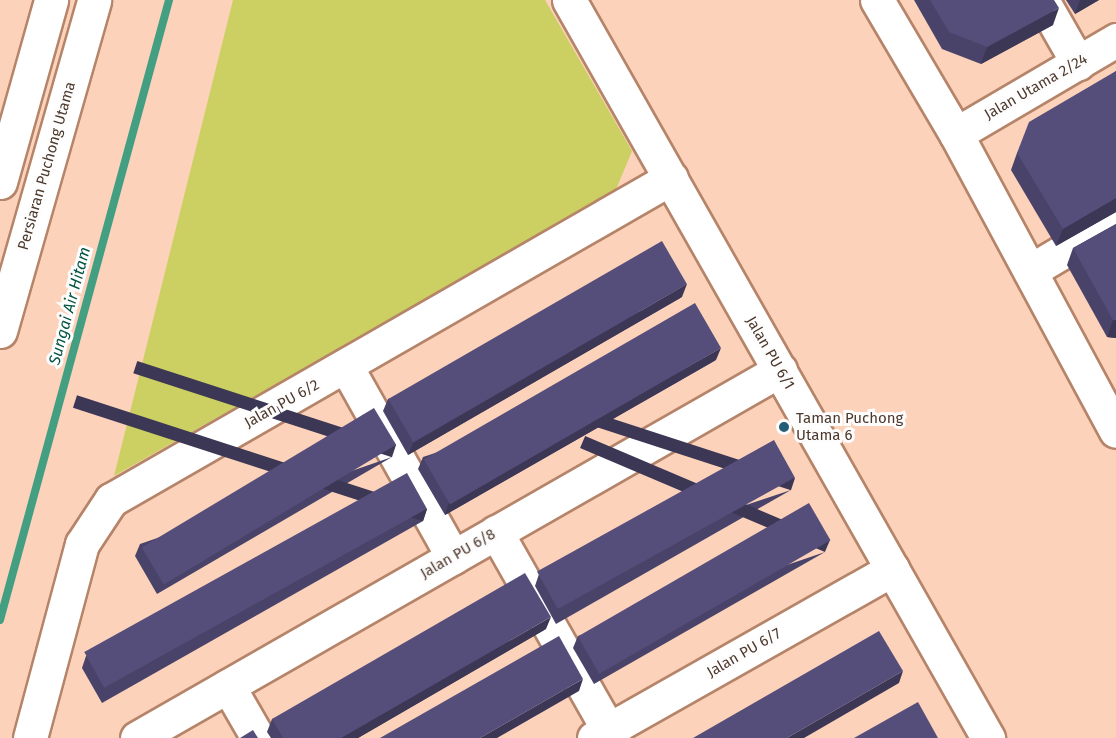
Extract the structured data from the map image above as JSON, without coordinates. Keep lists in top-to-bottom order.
{
  "streets": {
    "street": [
      "Jalan Utama 2/24",
      "Persiaran Puchong Utama",
      "Jalan PU 6/1",
      "Jalan PU 6/2",
      "Jalan PU 6/8",
      "Jalan PU 6/7"
    ]
  },
  "crossings": [
    ["Jalan PU 6/1", "Jalan PU 6/2"],
    ["Jalan PU 6/1", "Jalan PU 6/8"],
    ["Jalan PU 6/1", "Jalan PU 6/7"]
  ],
  "water": ["Sungai Air Hitam"],
  "places": ["Taman Puchong Utama 6"]
}
